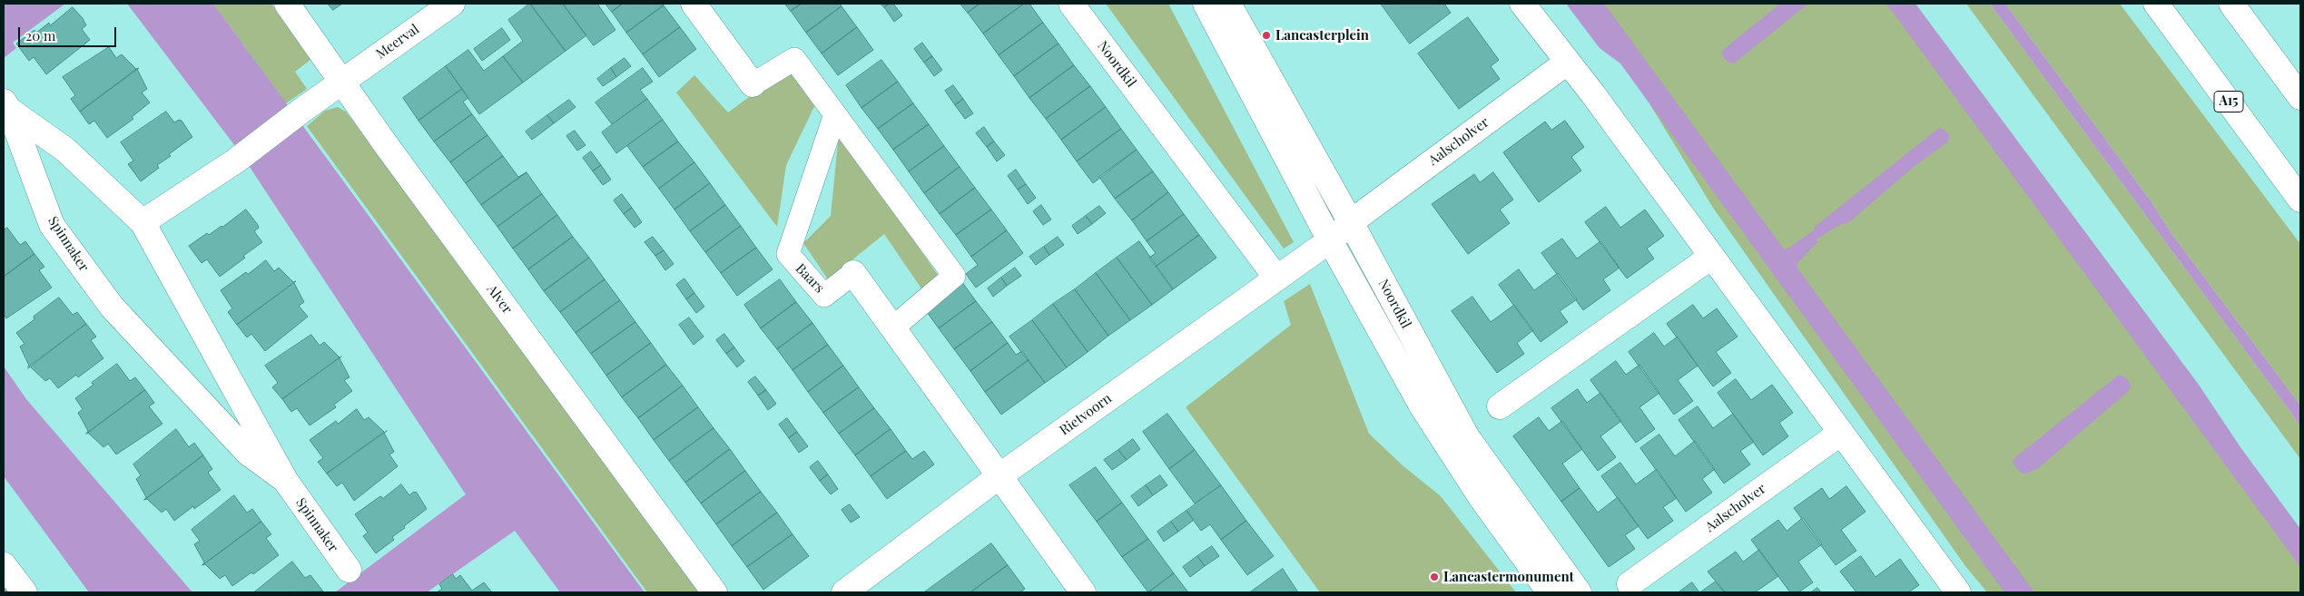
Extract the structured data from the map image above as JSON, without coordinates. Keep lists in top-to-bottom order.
{
  "streets": {
    "main road": [
      "Meerval",
      "Noordkil",
      "A15",
      "Aalscholver",
      "Spinnaker",
      "Baars",
      "Alver",
      "Rietvoorn"
    ]
  },
  "crossings": [
    ["Meerval", "Alver"],
    ["Noordkil", "Aalscholver"],
    ["Noordkil", "Rietvoorn"],
    ["Aalscholver", "Rietvoorn"],
    ["Baars", "Rietvoorn"]
  ],
  "places": ["Lancasterplein", "Lancastermonument"],
  "scale_bar": "20 m"
}
